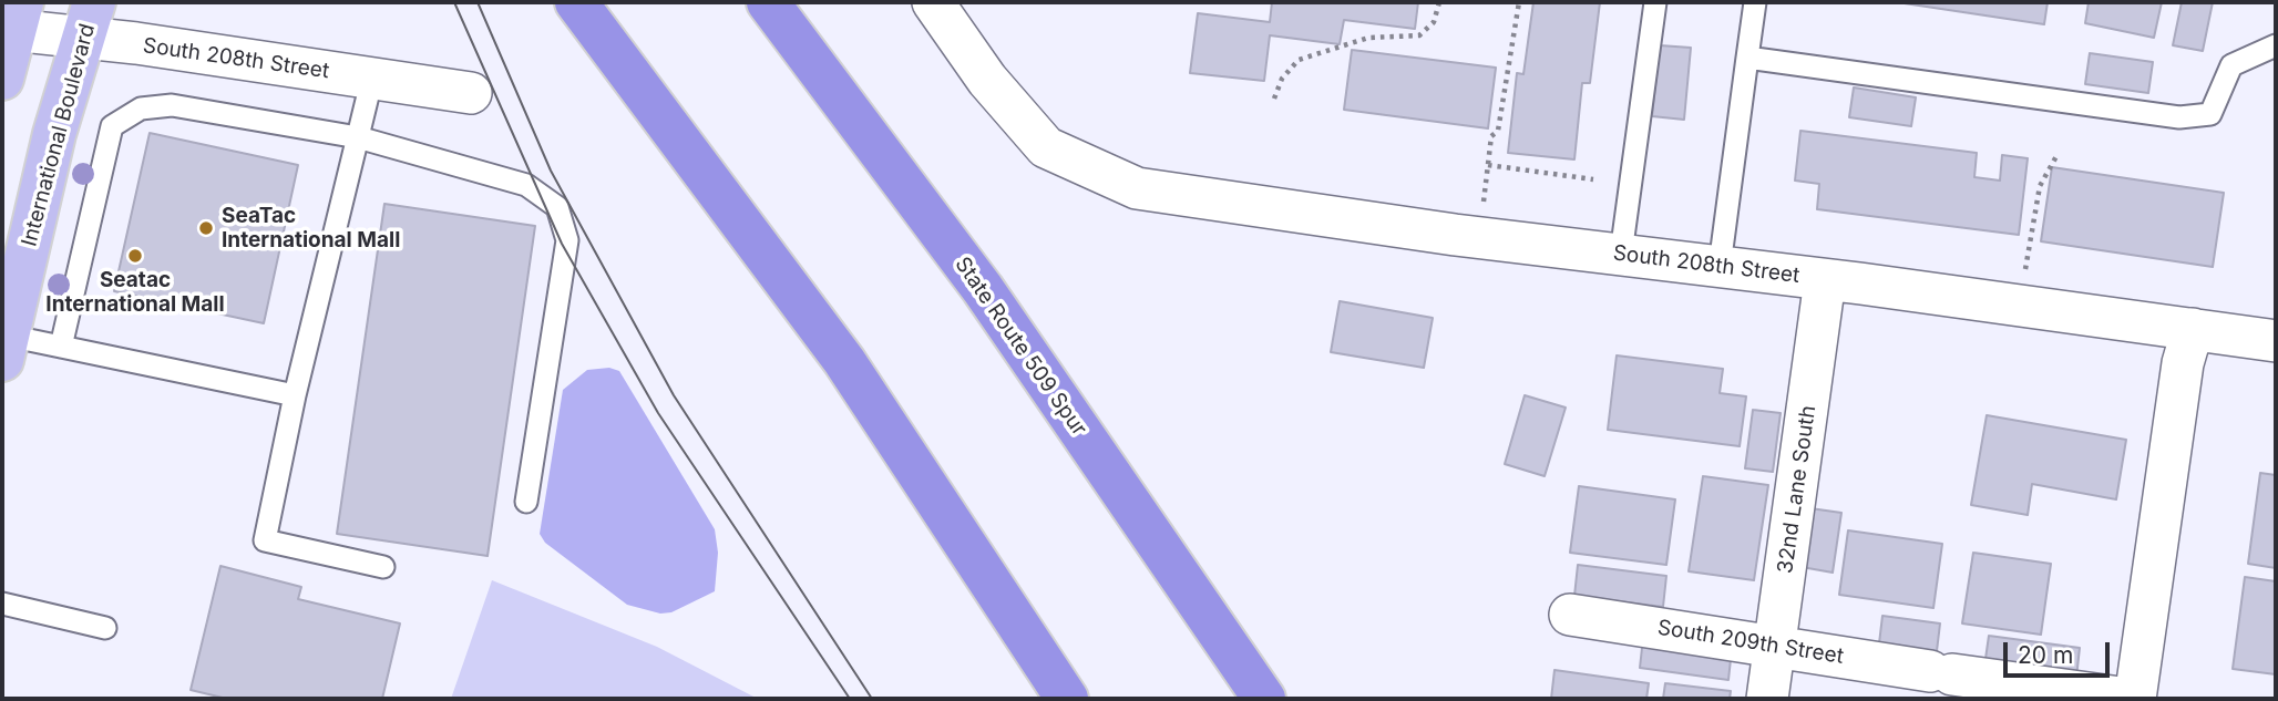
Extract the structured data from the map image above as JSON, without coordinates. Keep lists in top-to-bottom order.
{
  "streets": {
    "highway": ["State Route 509 Spur"],
    "main road": ["International Boulevard"],
    "street": ["South 208th Street", "32nd Lane South", "South 209th Street"]
  },
  "crossings": [
    ["South 208th Street", "International Boulevard"],
    ["South 208th Street", "32nd Lane South"],
    ["32nd Lane South", "South 209th Street"]
  ],
  "places": ["SeaTac International Mall", "Seatac International Mall"],
  "scale_bar": "20 m"
}
